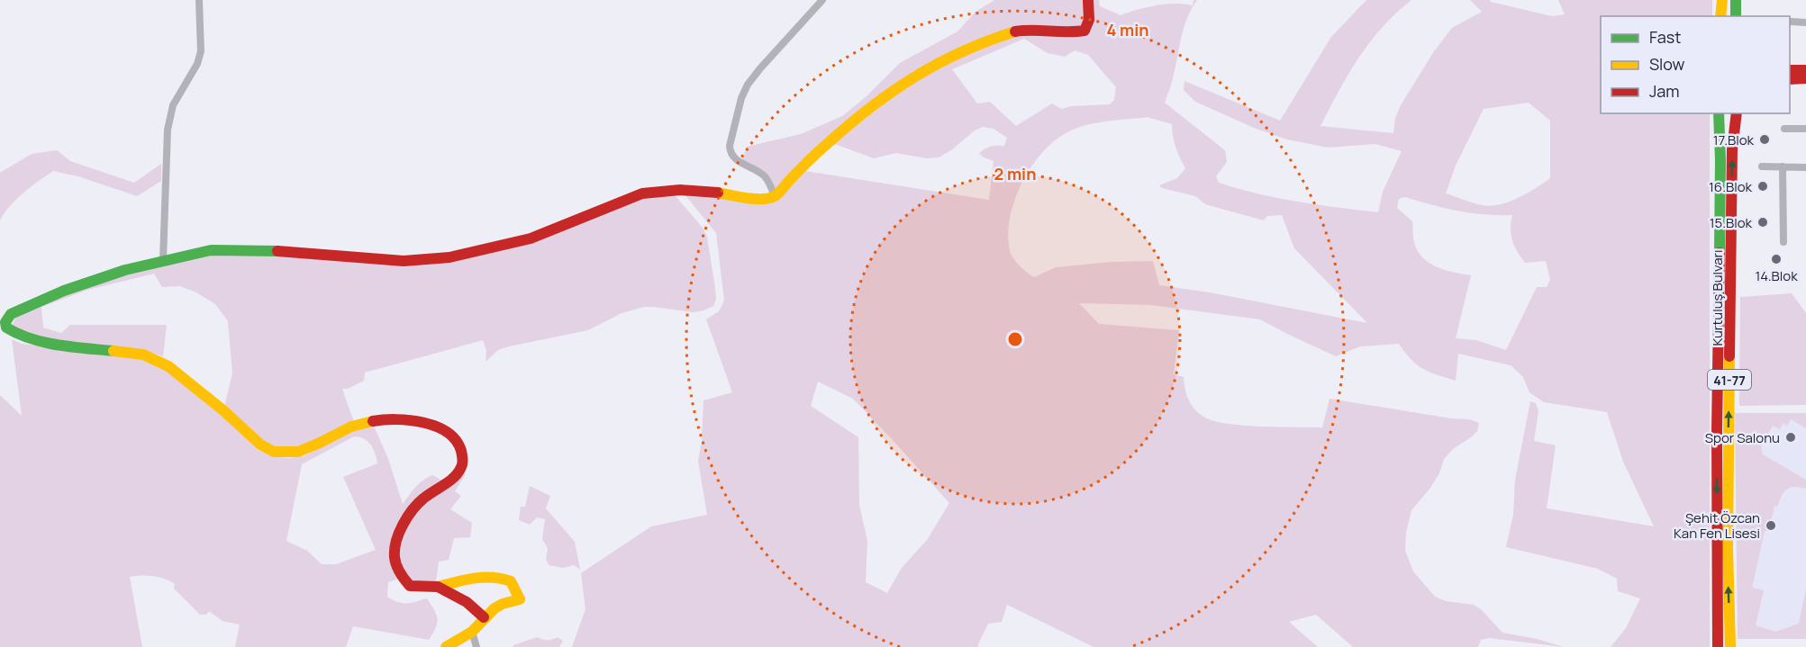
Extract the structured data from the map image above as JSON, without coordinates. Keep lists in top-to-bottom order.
{
  "streets": {
    "main road": ["Kurtuluş Bulvarı", "41-77"]
  },
  "places": [
    "17.Blok",
    "16.Blok",
    "15.Blok",
    "14.Blok",
    "Spor Salonu",
    "Şehit Özcan Kan Fen Lisesi"
  ],
  "legend": ["Fast", "Slow", "Jam"],
  "rings": ["4 min", "2 min"]
}
